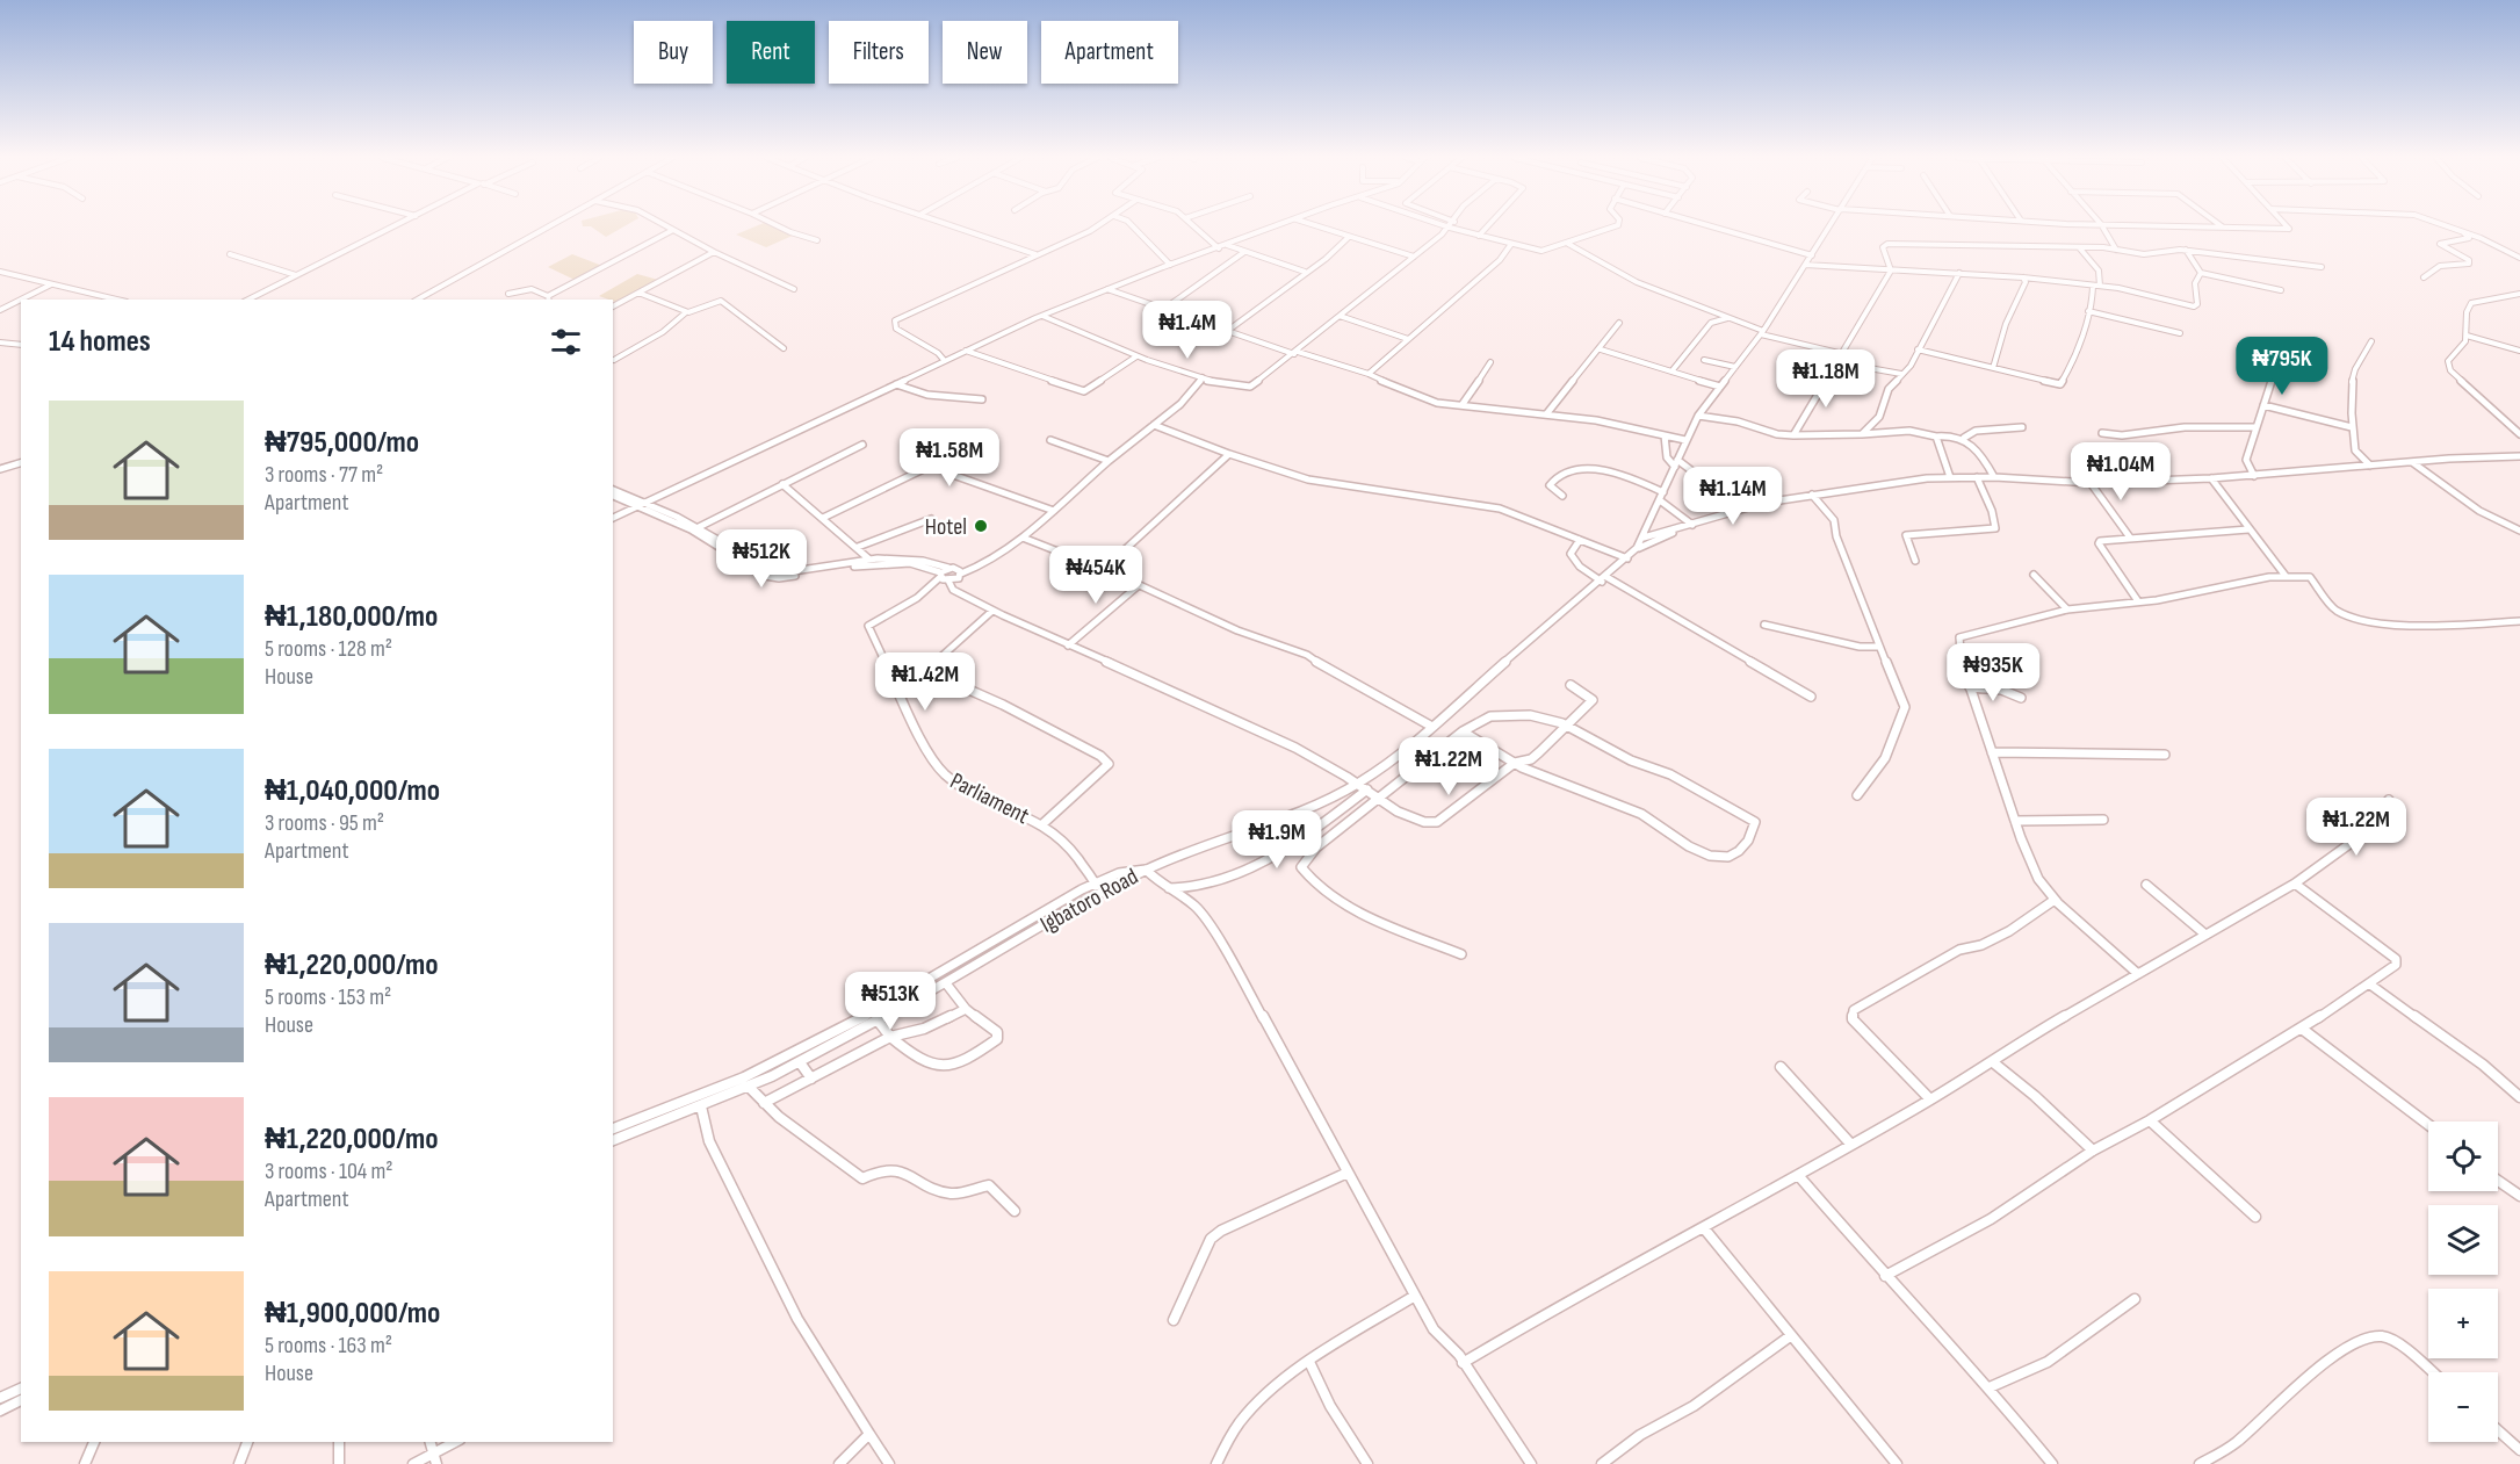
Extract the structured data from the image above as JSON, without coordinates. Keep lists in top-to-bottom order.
{
  "streets": {
    "street": ["Parliament", "Igbatoro Road"]
  },
  "crossings": [
    ["Parliament", "Igbatoro Road"]
  ],
  "places": ["Hotel"],
  "page": {
    "chip": [
      "Buy",
      "Rent",
      "Filters",
      "New",
      "Apartment"
    ],
    "heading": "14 homes",
    "price": [
      "₦1.4M",
      "₦795K",
      "₦1.18M",
      "₦1.58M",
      "₦1.04M",
      "₦1.14M",
      "₦512K",
      "₦454K",
      "₦935K",
      "₦1.42M",
      "₦1.22M",
      "₦1.22M",
      "₦1.9M",
      "₦513K"
    ],
    "list": [
      {
        "name": "₦795,000/mo",
        "note": "3 rooms · 77 m² · Apartment"
      },
      {
        "name": "₦1,180,000/mo",
        "note": "5 rooms · 128 m² · House"
      },
      {
        "name": "₦1,040,000/mo",
        "note": "3 rooms · 95 m² · Apartment"
      },
      {
        "name": "₦1,220,000/mo",
        "note": "5 rooms · 153 m² · House"
      },
      {
        "name": "₦1,220,000/mo",
        "note": "3 rooms · 104 m² · Apartment"
      },
      {
        "name": "₦1,900,000/mo",
        "note": "5 rooms · 163 m² · House"
      }
    ],
    "map_buttons": ["+", "−"]
  }
}
